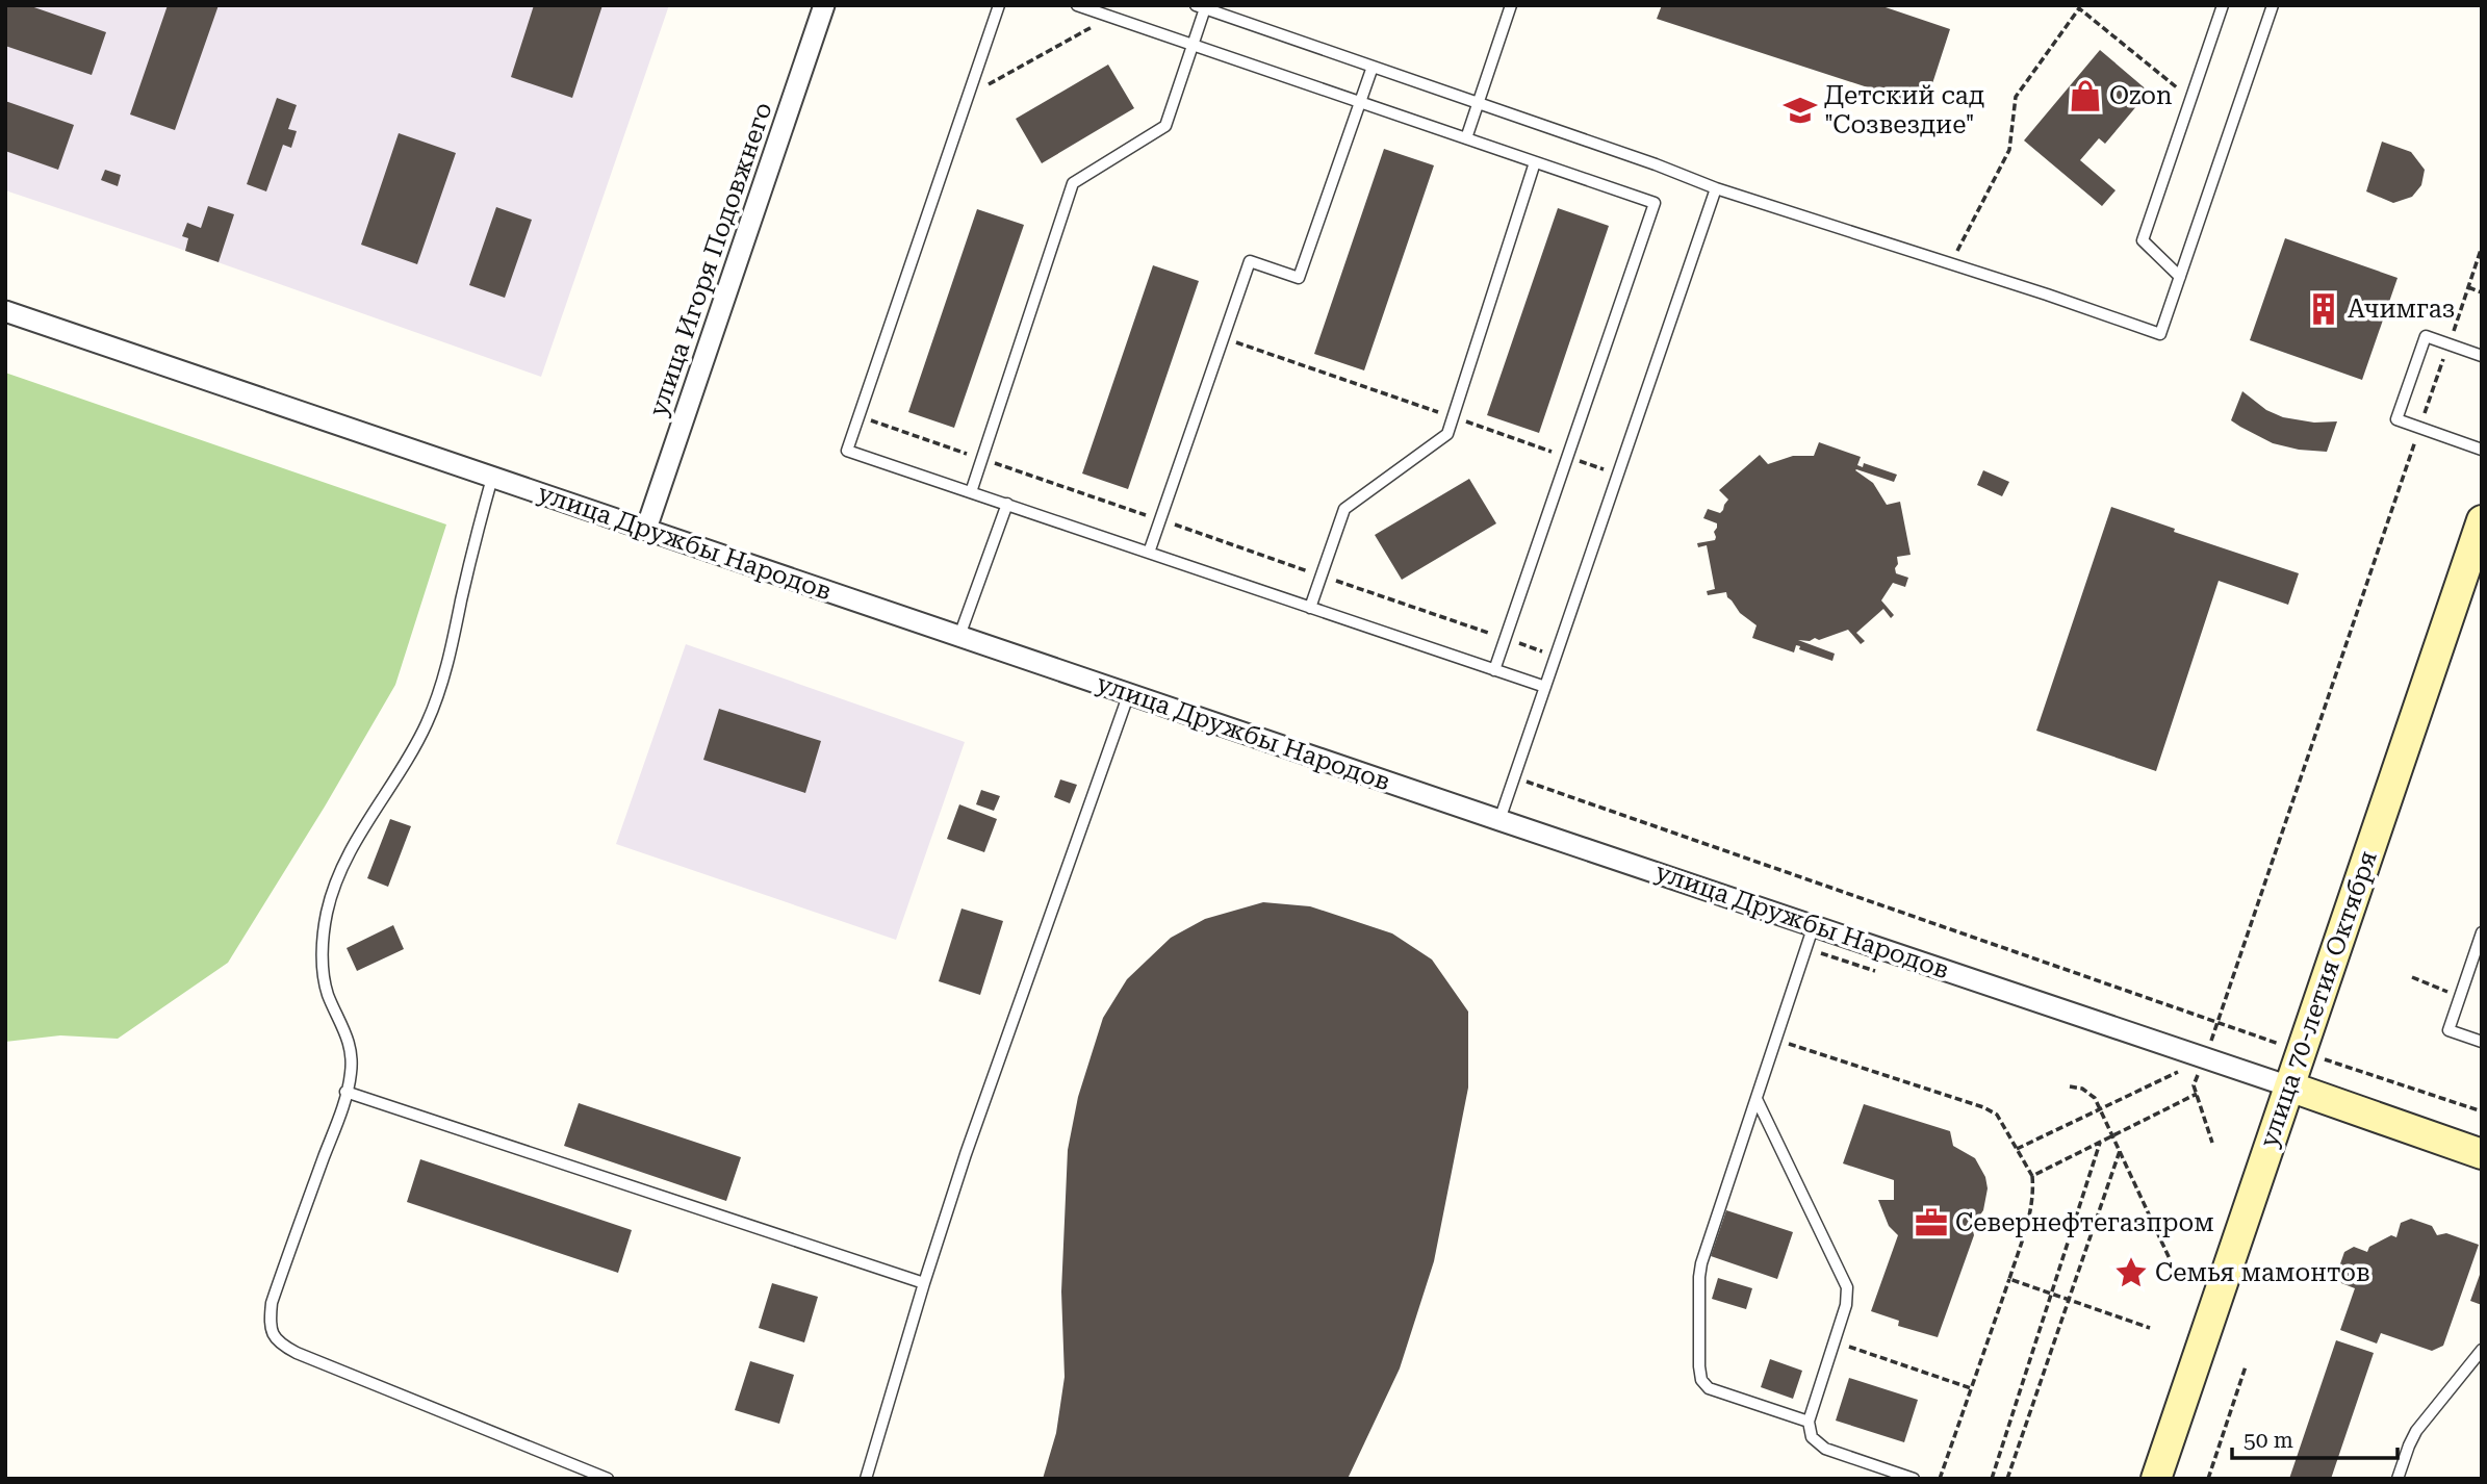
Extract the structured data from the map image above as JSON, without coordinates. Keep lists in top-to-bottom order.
{
  "streets": {
    "main road": ["улица Дружбы Народов", "улица 70-летия Октября"],
    "street": ["улица Игоря Подовжнего"]
  },
  "crossings": [
    ["улица Игоря Подовжнего", "улица Дружбы Народов"],
    ["улица Дружбы Народов", "улица 70-летия Октября"]
  ],
  "places": {
    "shop": ["Ozon"],
    "school or university": ["Детский сад \"Созвездие\""],
    "building": ["Ачимгаз"],
    "office": ["Севернефтегазпром"],
    "place": ["Семья мамонтов"]
  },
  "scale_bar": "50 m"
}
